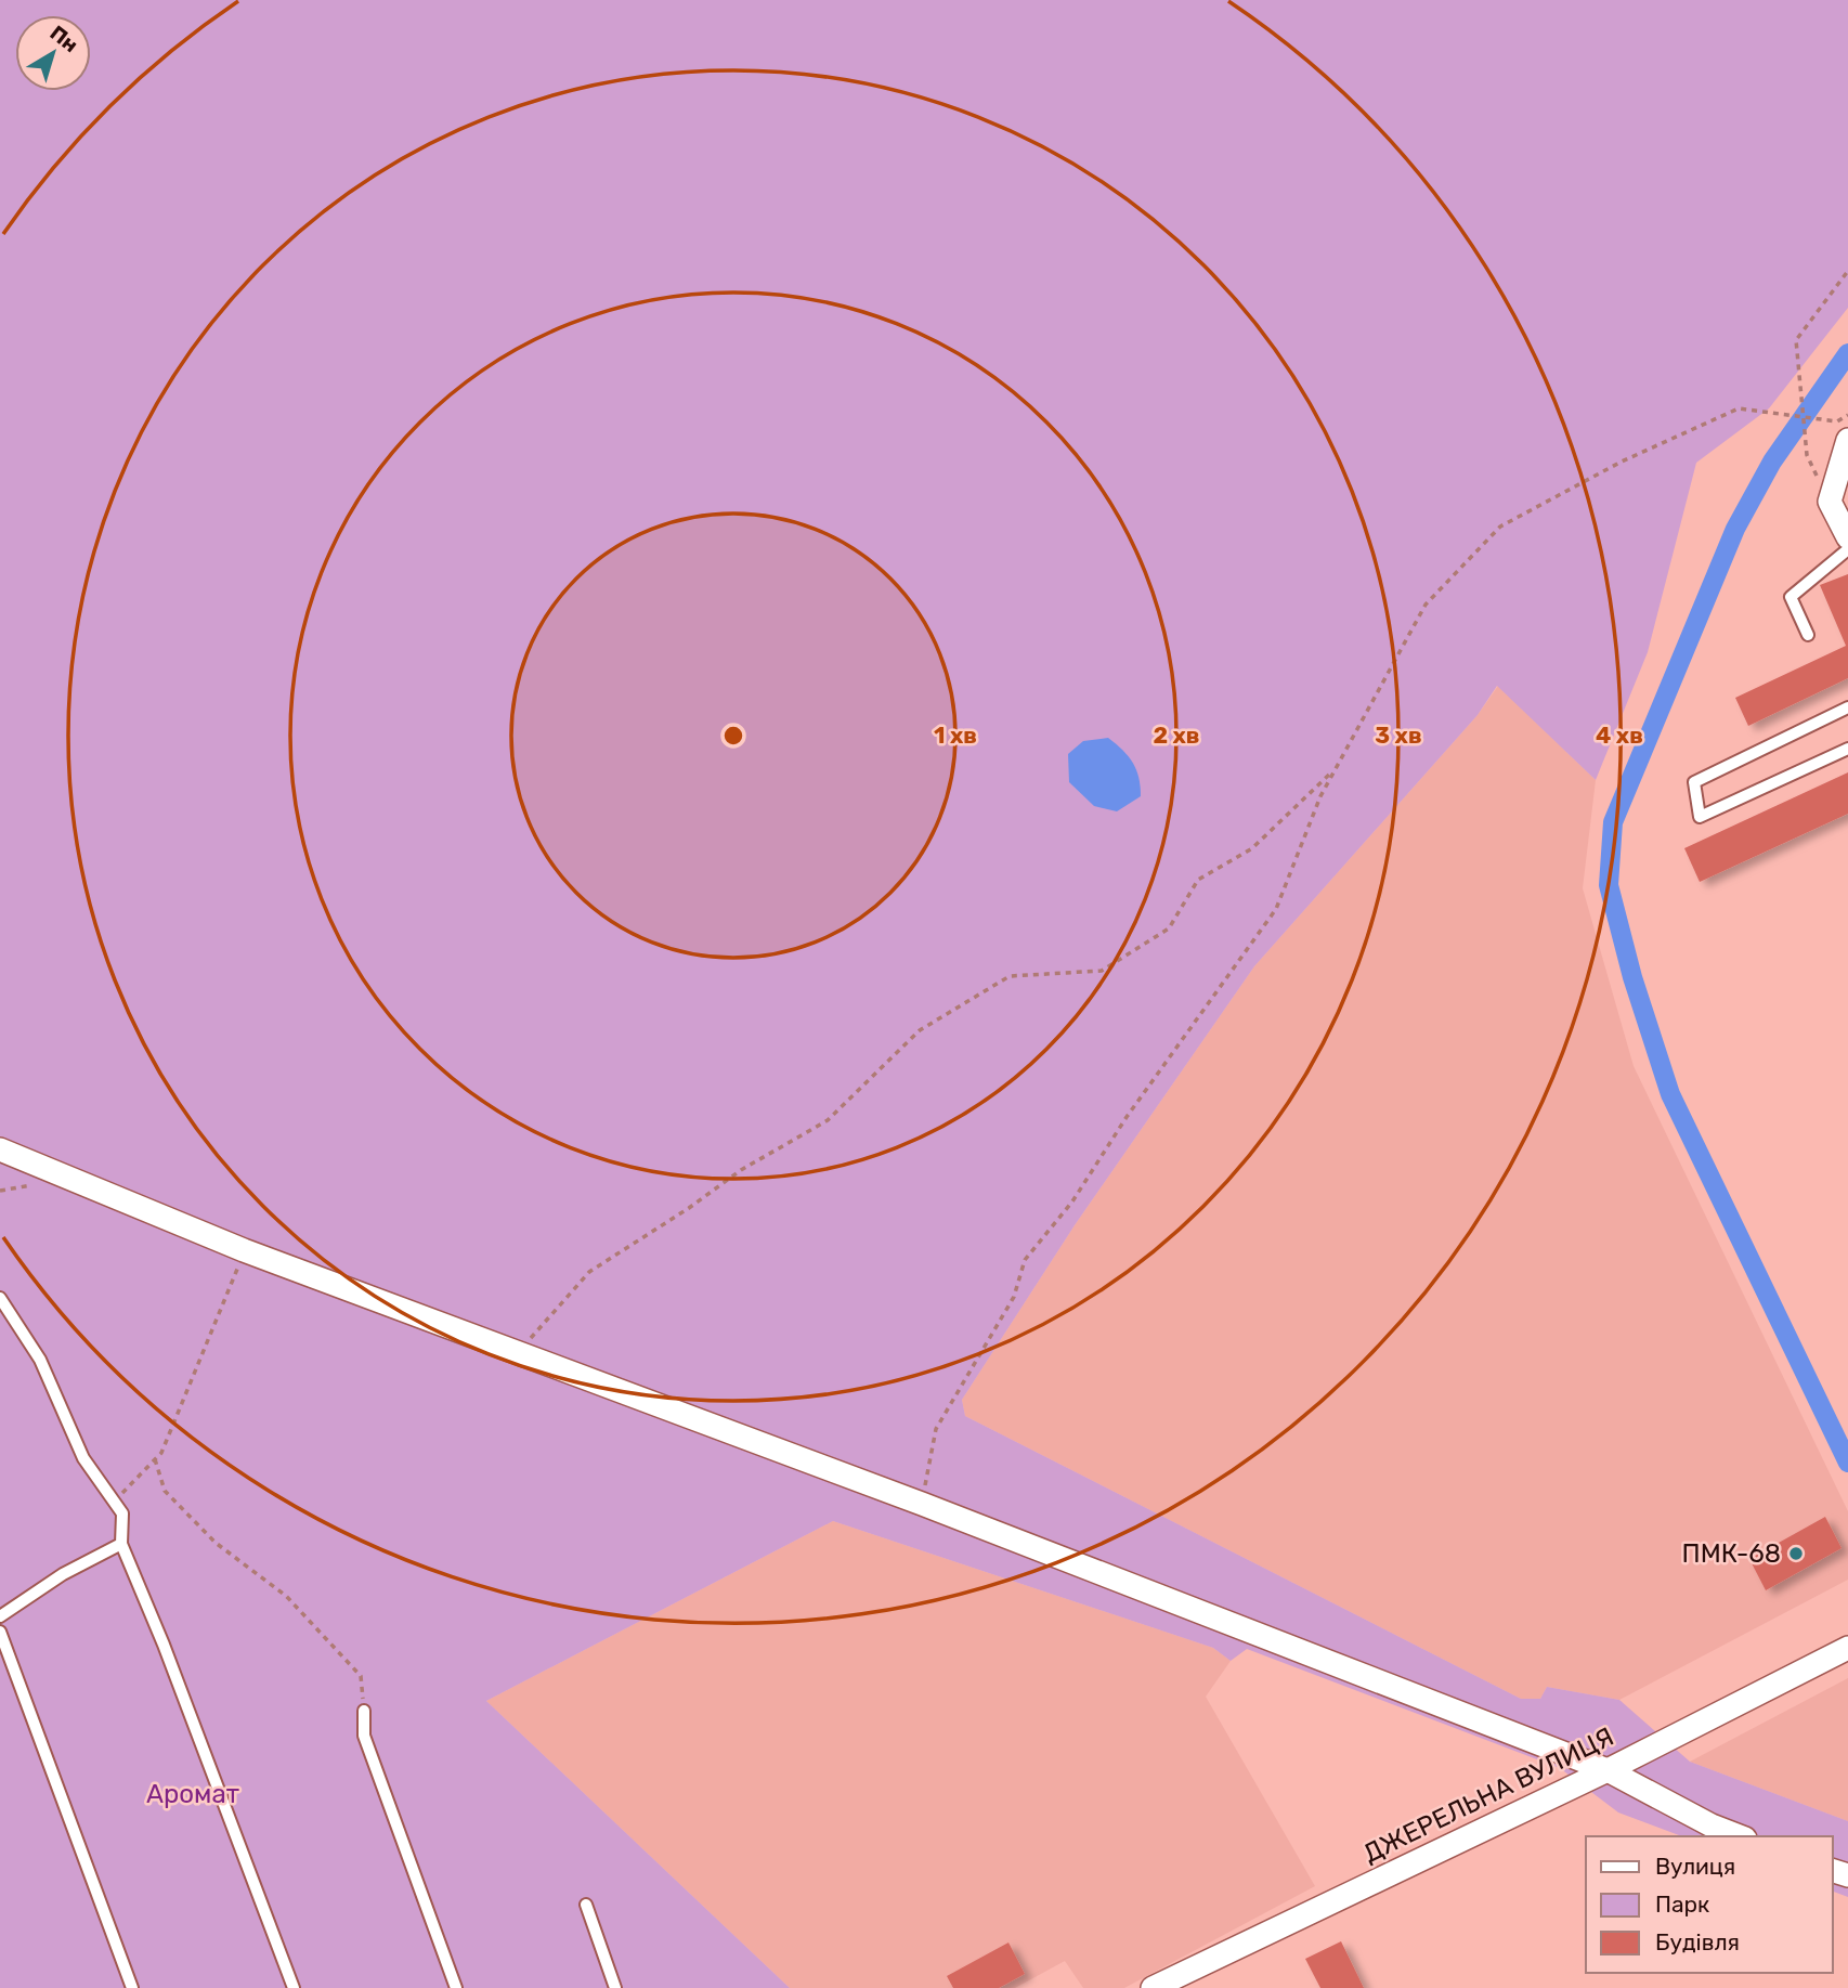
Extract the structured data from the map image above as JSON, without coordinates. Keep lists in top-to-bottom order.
{
  "streets": {
    "street": ["ДЖЕРЕЛЬНА ВУЛИЦЯ"]
  },
  "parks": ["Аромат"],
  "places": ["ПМК-68"],
  "legend": ["Вулиця", "Парк", "Будівля"],
  "north": "top right",
  "rings": [
    "1 хв",
    "2 хв",
    "3 хв",
    "4 хв"
  ]
}
